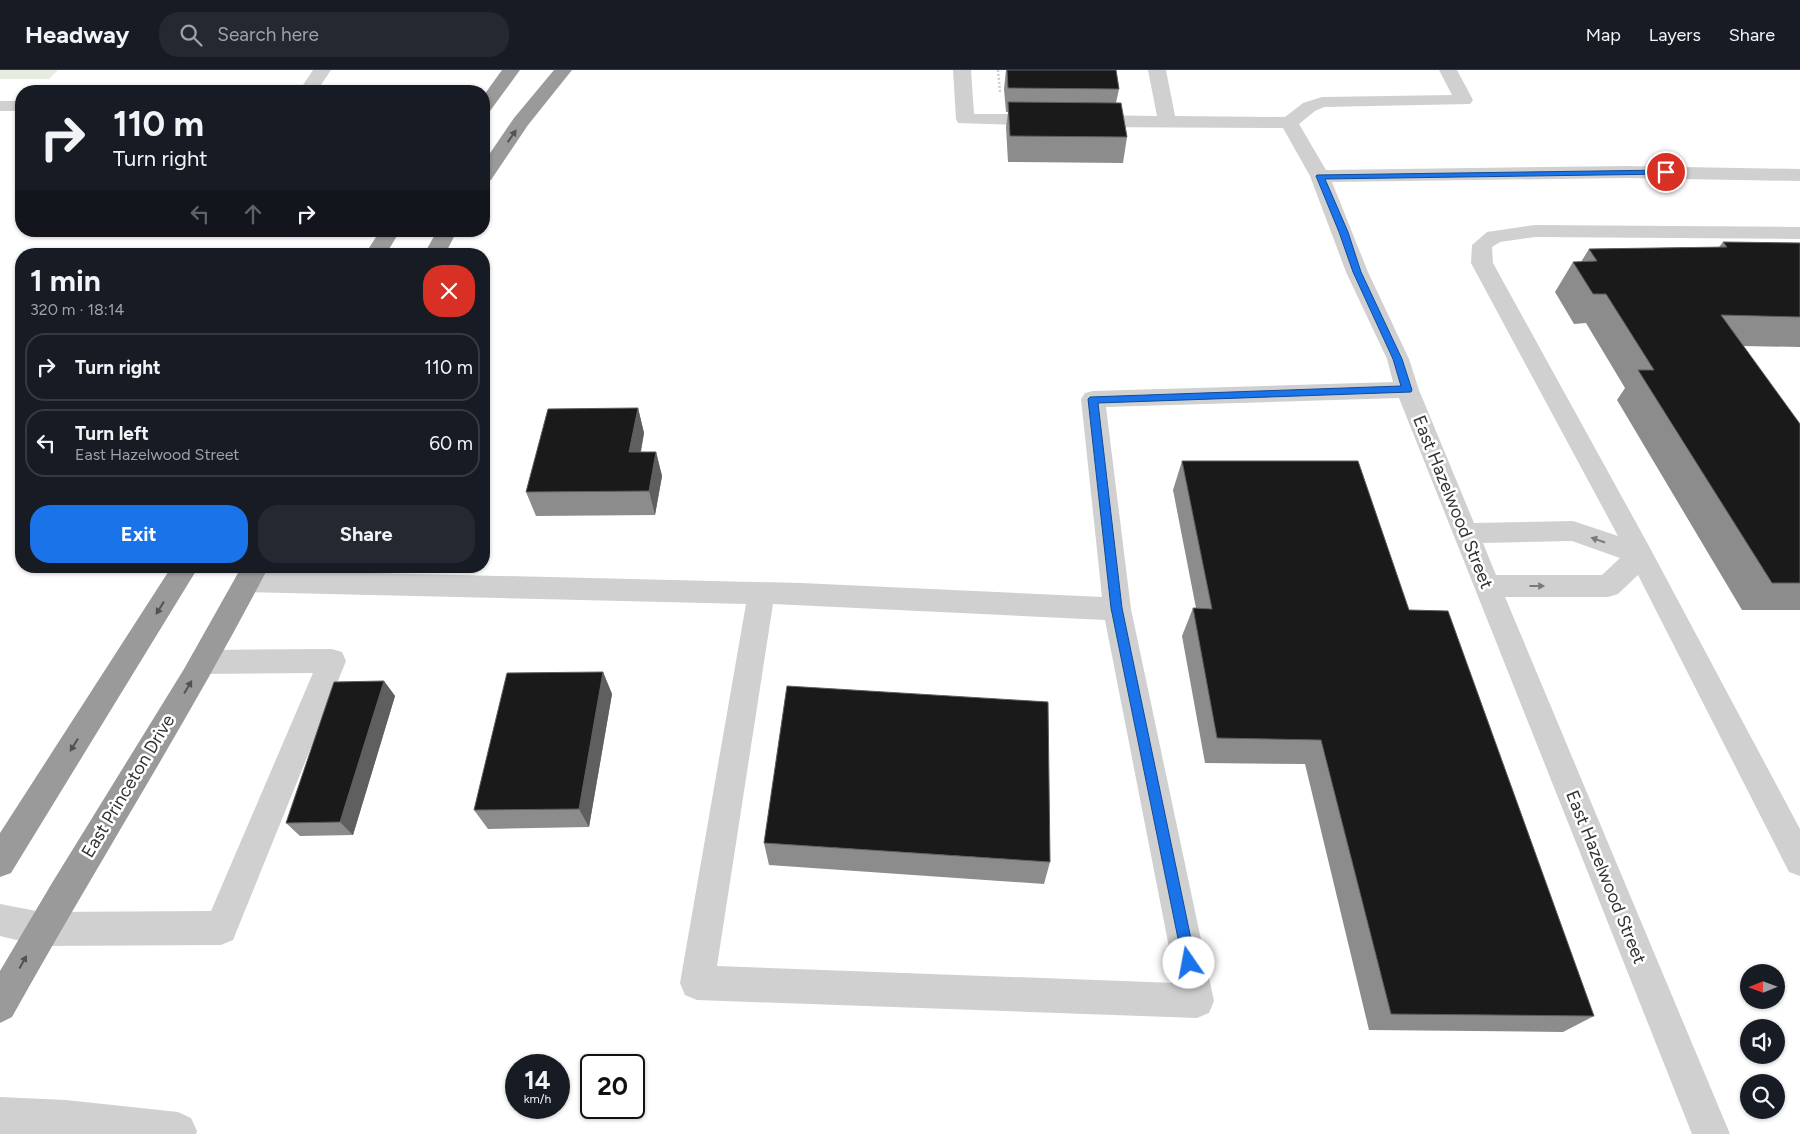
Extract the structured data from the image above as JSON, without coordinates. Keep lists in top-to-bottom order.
{
  "streets": {
    "highway": ["East Princeton Drive"],
    "street": ["East Hazelwood Street"]
  },
  "north": "left",
  "page": {
    "header": "Headway",
    "search": "Search here",
    "nav": ["Map", "Layers", "Share"],
    "turn": ["110 m", "Turn right"],
    "heading": ["1 min", "320 m · 18:14"],
    "list": [
      {
        "name": "Turn right",
        "value": "110 m"
      },
      {
        "name": "Turn left",
        "note": "East Hazelwood Street",
        "value": "60 m"
      }
    ],
    "buttons": ["Exit", "Share"],
    "speed": "14 km/h",
    "limit": "20"
  }
}
